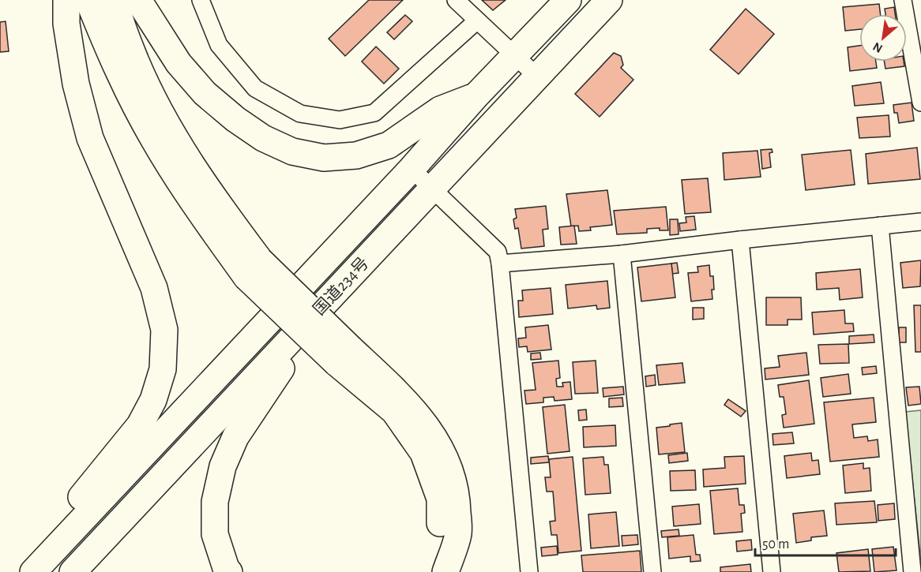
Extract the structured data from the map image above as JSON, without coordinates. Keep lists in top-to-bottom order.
{
  "streets": {
    "highway": ["国道234号"]
  },
  "scale_bar": "50 m",
  "north": "bottom left"
}
